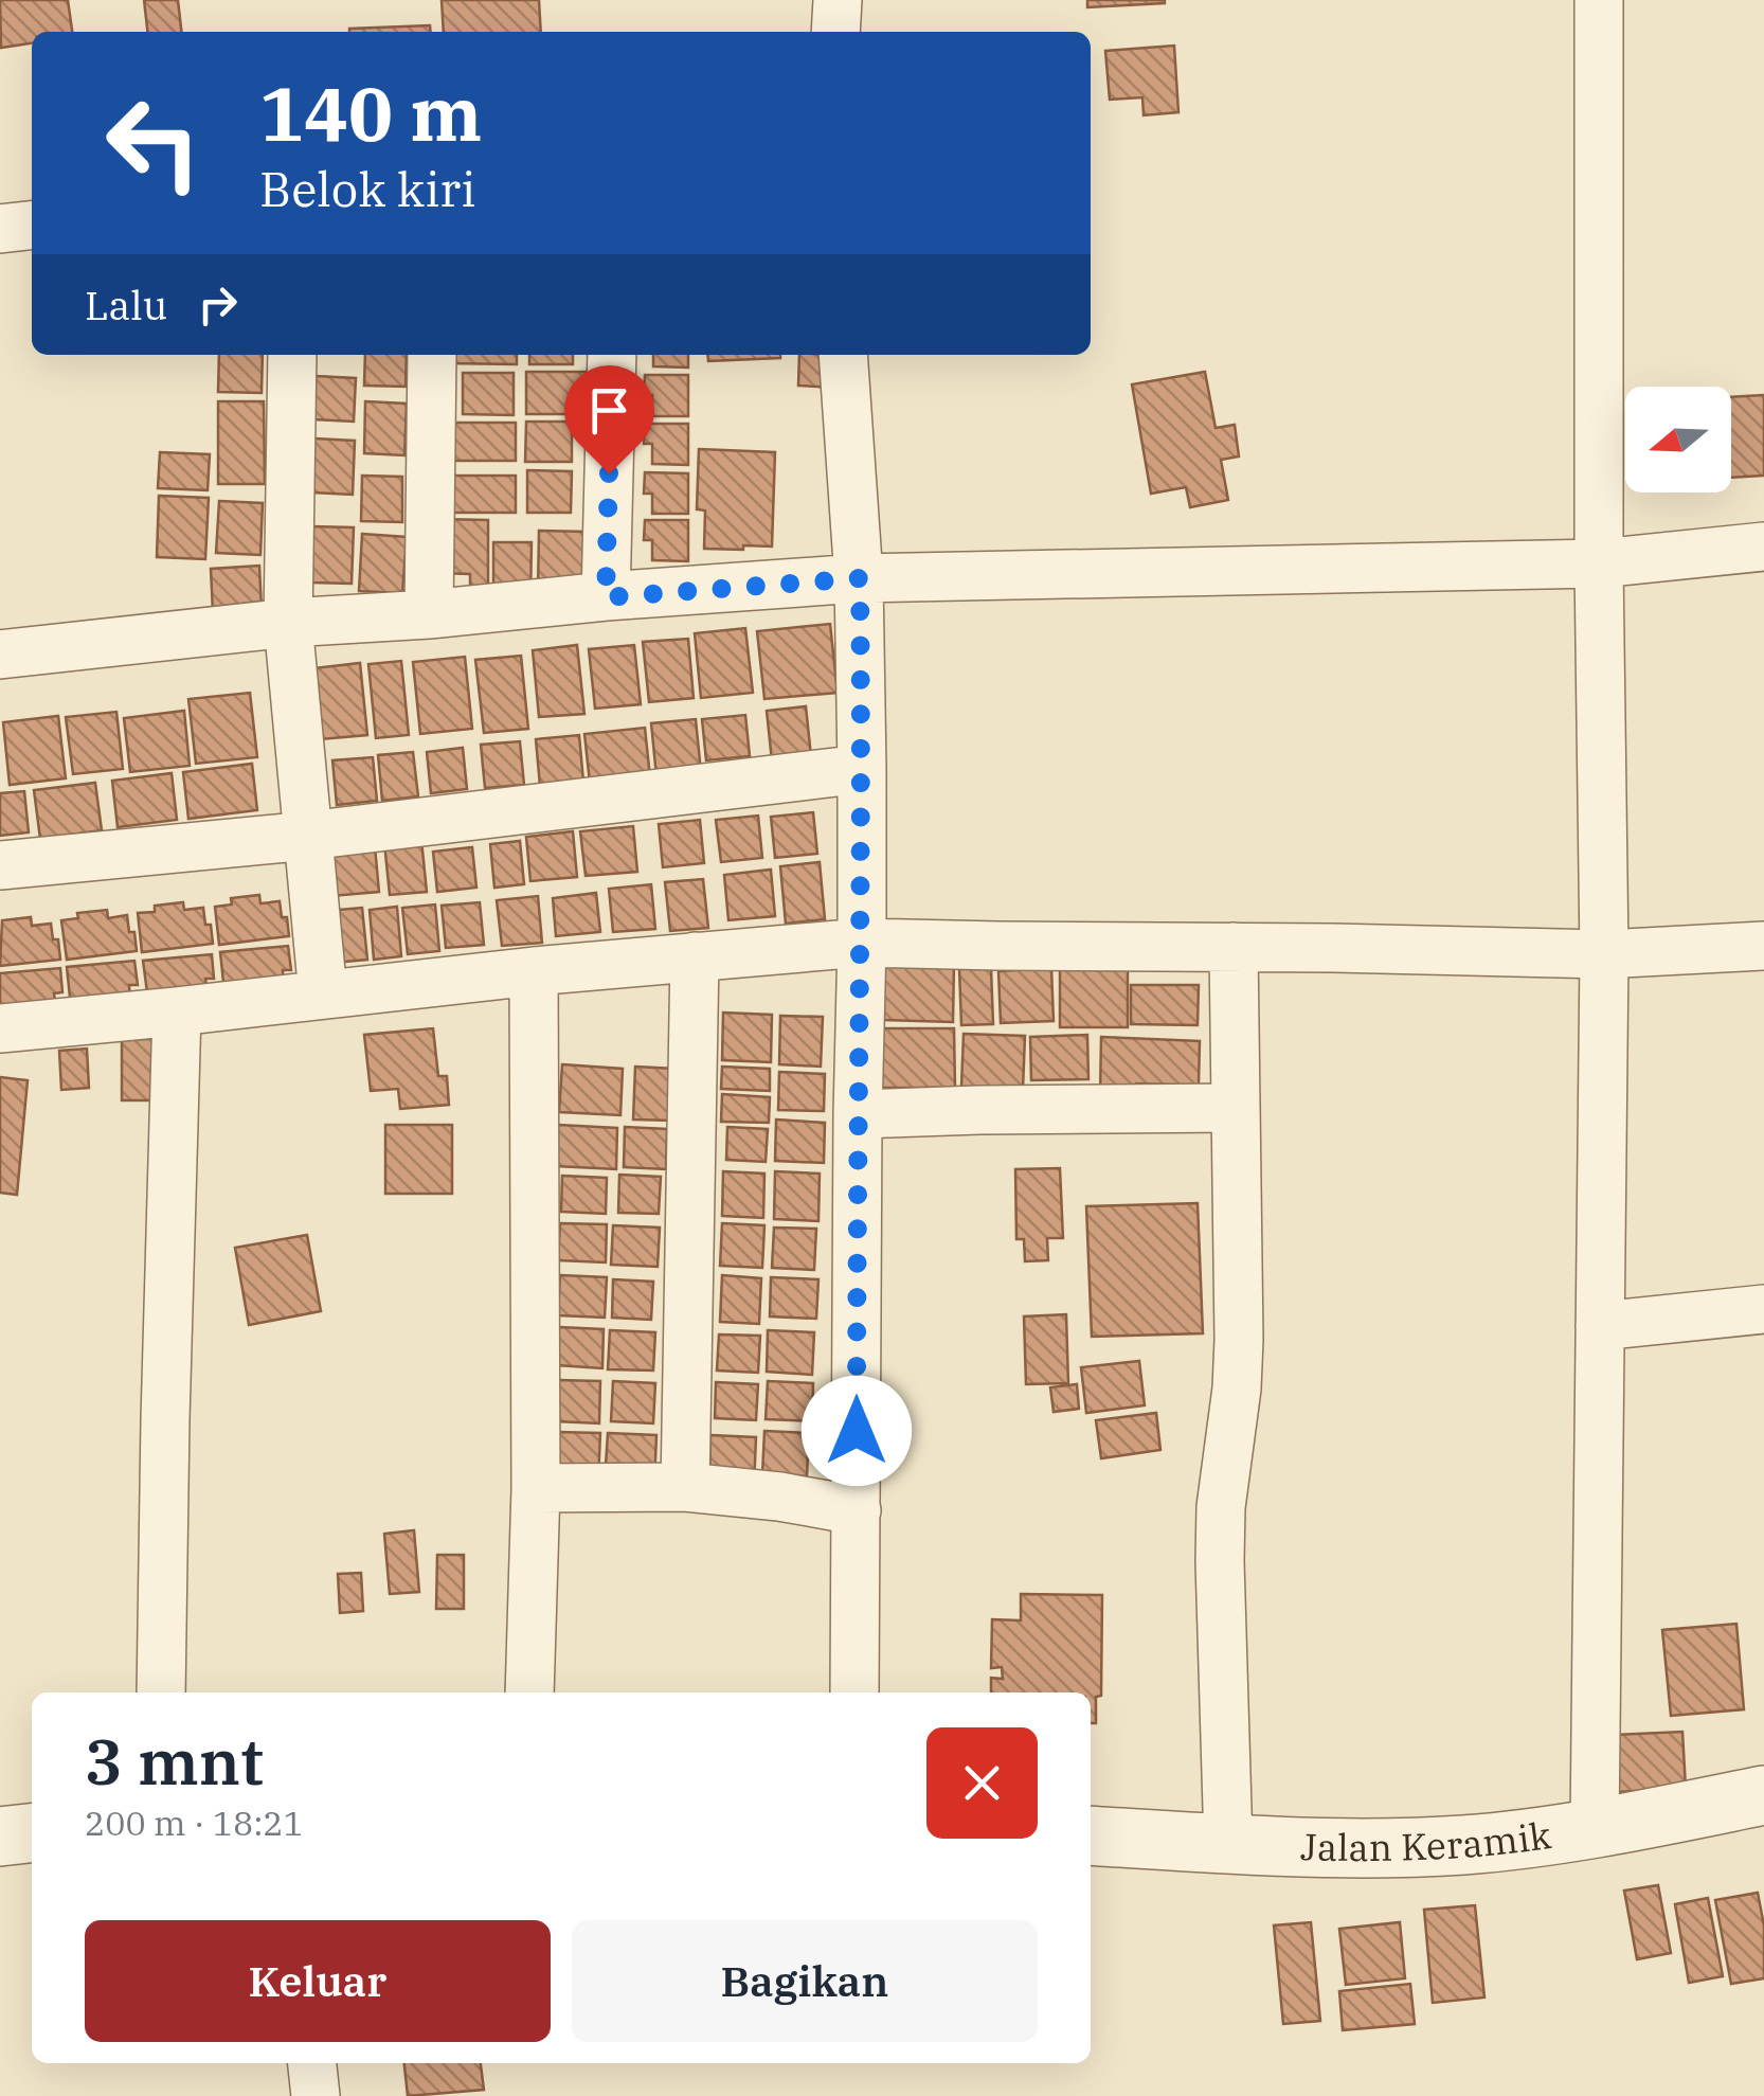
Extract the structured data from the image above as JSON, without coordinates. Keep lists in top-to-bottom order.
{
  "streets": {
    "street": ["Jalan Keramik"]
  },
  "north": "left",
  "page": {
    "turn": ["140 m", "Belok kiri"],
    "then": "Lalu",
    "heading": ["3 mnt", "200 m · 18:21"],
    "buttons": ["Keluar", "Bagikan"]
  }
}
